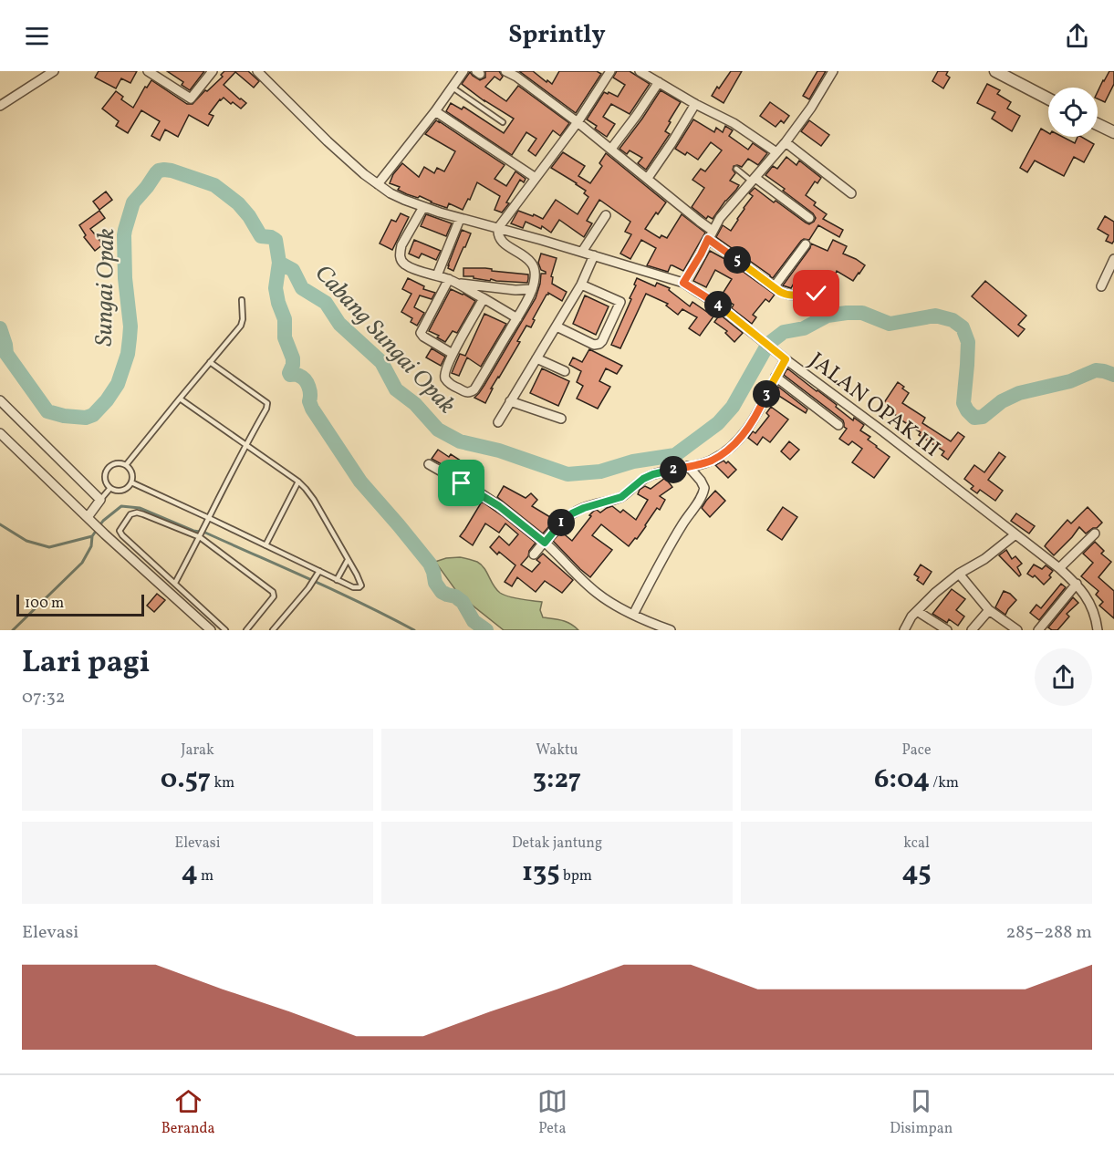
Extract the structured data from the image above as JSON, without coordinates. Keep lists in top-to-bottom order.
{
  "streets": {
    "street": ["JALAN OPAK III"]
  },
  "water": ["Sungai Opak", "Cabang Sungai Opak"],
  "scale_bar": "100 m",
  "page": {
    "header": "Sprintly",
    "pins": [
      "5",
      "4",
      "3",
      "2",
      "1"
    ],
    "scale": "100 m",
    "heading": ["Lari pagi", "07:32"],
    "stats": [
      ["Jarak", "0.57 km"],
      ["Waktu", "3:27"],
      ["Pace", "6:04 /km"],
      ["Elevasi", "4 m"],
      ["Detak jantung", "135 bpm"],
      ["kcal", "45"]
    ],
    "chart": ["Elevasi", "285–288 m"],
    "tabs": ["Beranda", "Peta", "Disimpan"]
  }
}
